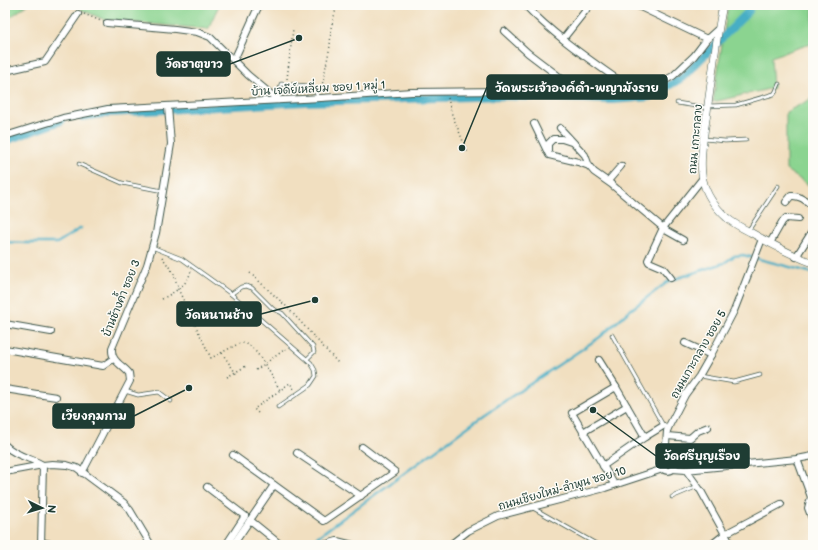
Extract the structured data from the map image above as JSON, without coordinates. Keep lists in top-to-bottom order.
{
  "streets": {
    "street": [
      "บ้าน เจดีย์เหลี่ยม ซอย 1 หมู่ 1",
      "ถนน เกาะกลาง",
      "บ้านช้างค้ำ ซอย 3",
      "ถนนเกาะกลาง ซอย 5",
      "ถนนเชียงใหม่-ลำพูน ซอย 10"
    ]
  },
  "crossings": [
    ["บ้าน เจดีย์เหลี่ยม ซอย 1 หมู่ 1", "ถนน เกาะกลาง"],
    ["บ้าน เจดีย์เหลี่ยม ซอย 1 หมู่ 1", "บ้านช้างค้ำ ซอย 3"],
    ["ถนน เกาะกลาง", "ถนนเกาะกลาง ซอย 5"],
    ["ถนนเกาะกลาง ซอย 5", "ถนนเชียงใหม่-ลำพูน ซอย 10"]
  ],
  "places": [
    "วัดธาตุขาว",
    "วัดพระเจ้าองค์ดำ-พญามังราย",
    "วัดหนานช้าง",
    "เวียงกุมกาม",
    "วัดศรีบุญเรือง"
  ],
  "north": "right"
}
